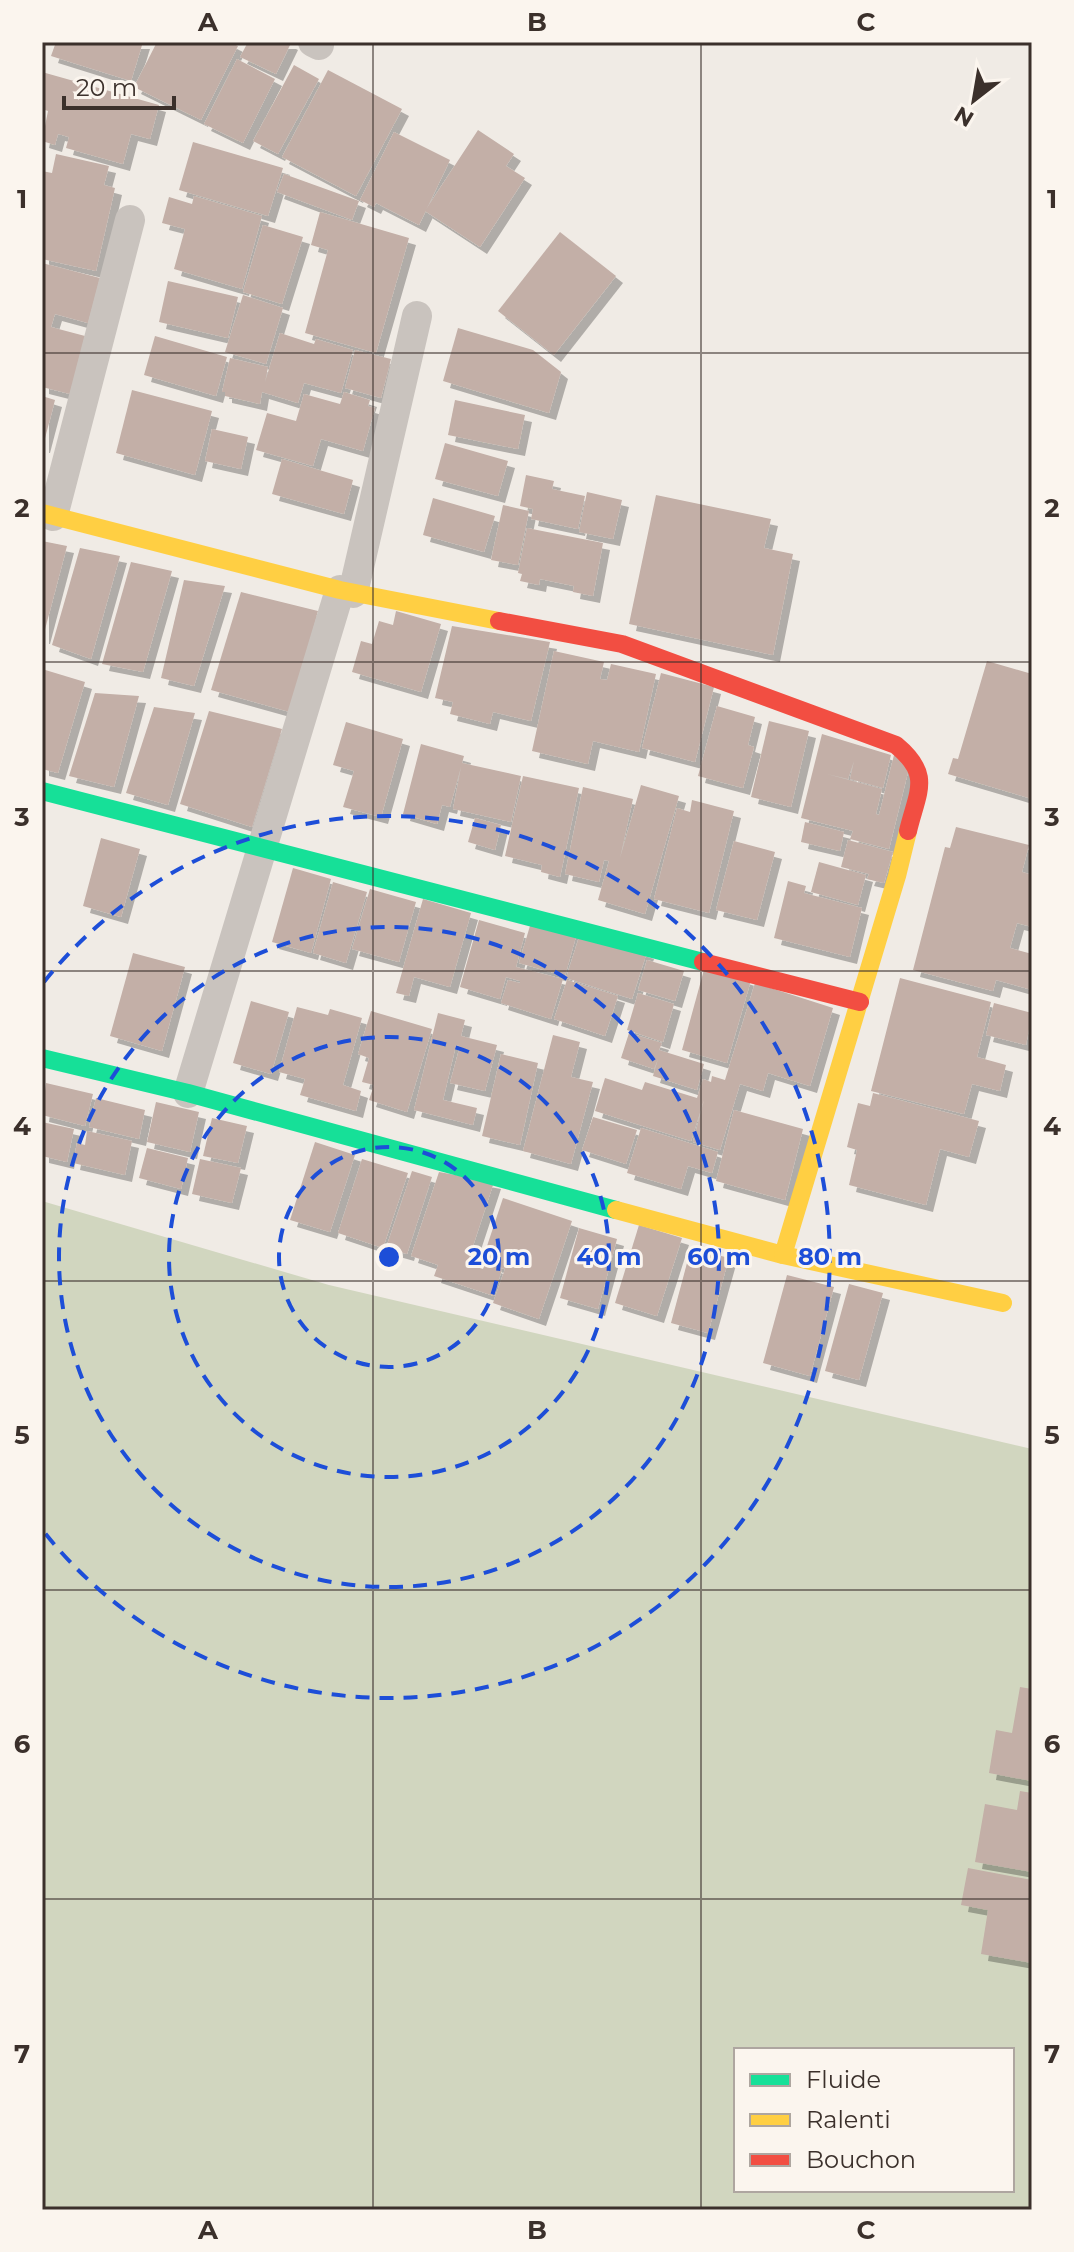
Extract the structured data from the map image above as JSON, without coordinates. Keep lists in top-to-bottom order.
{
  "legend": ["Fluide", "Ralenti", "Bouchon"],
  "scale_bar": "20 m",
  "north": "bottom left",
  "grid": {
    "columns": ["A", "B", "C"],
    "rows": [
      "1",
      "2",
      "3",
      "4",
      "5",
      "6",
      "7"
    ]
  },
  "rings": [
    "20 m",
    "40 m",
    "60 m",
    "80 m"
  ]
}
